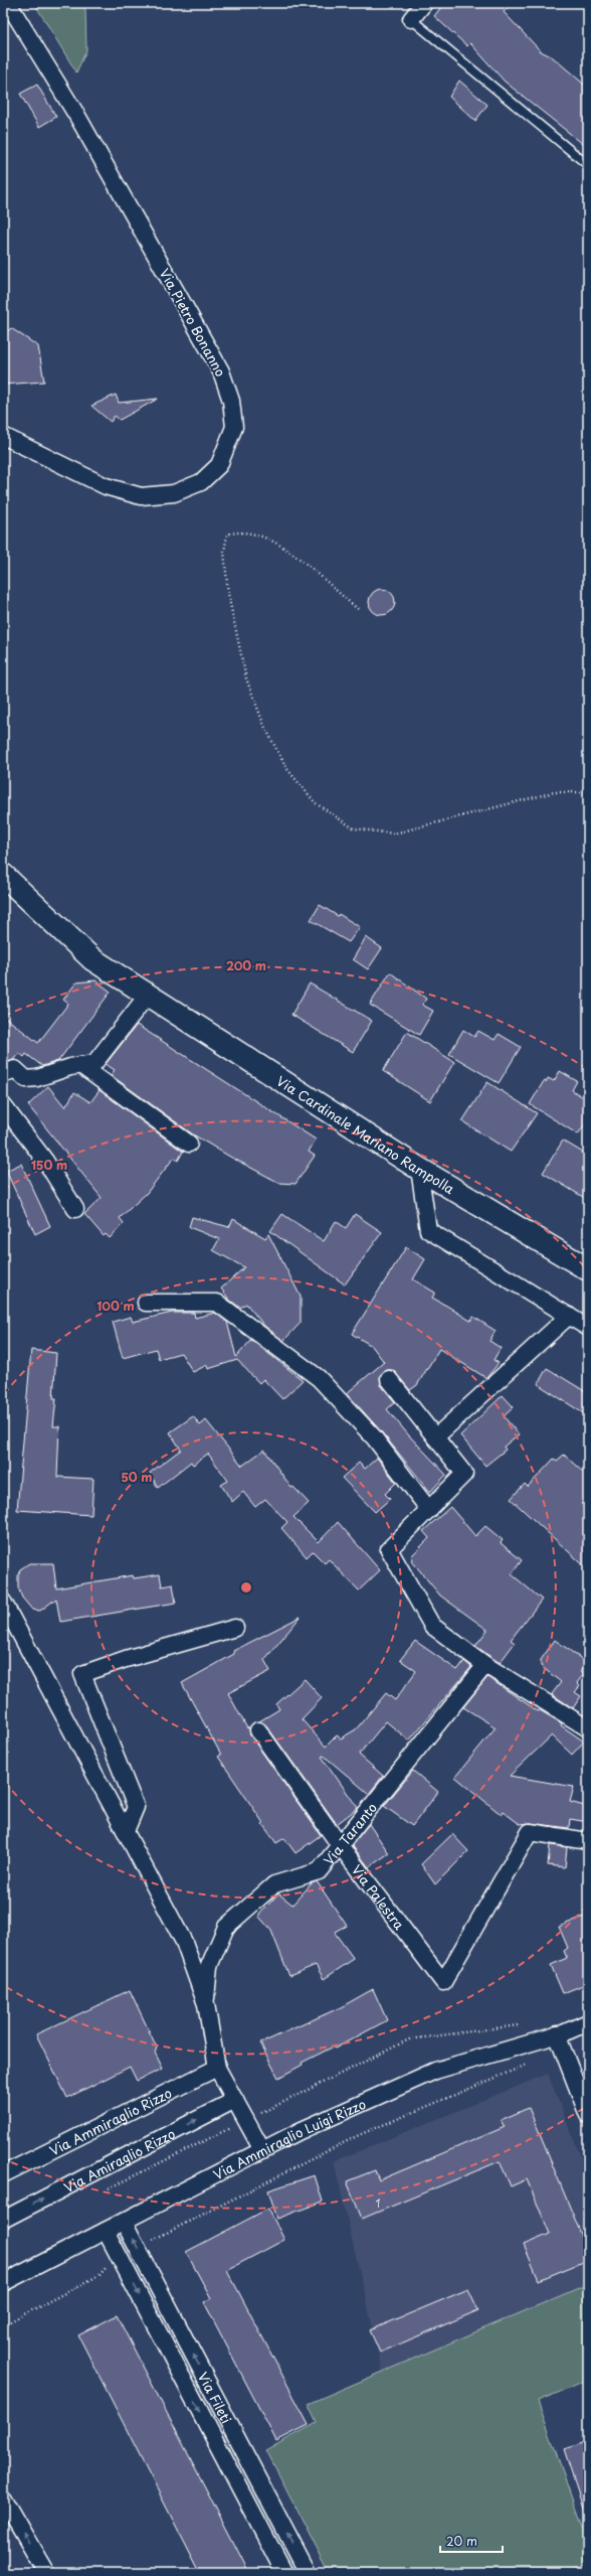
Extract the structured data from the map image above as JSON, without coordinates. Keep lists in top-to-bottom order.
{
  "streets": {
    "street": [
      "Via Pietro Bonanno",
      "Via Cardinale Mariano Rampolla",
      "Via Taranto",
      "Via Palestra",
      "Via Ammiraglio Rizzo",
      "Via Ammiraglio Luigi Rizzo",
      "Via Amiraglio Rizzo",
      "Via Fileti"
    ]
  },
  "crossings": [
    ["Via Taranto", "Via Palestra"],
    ["Via Ammiraglio Luigi Rizzo", "Via Fileti"]
  ],
  "one_way": ["Via Amiraglio Rizzo"],
  "house_numbers": ["1"],
  "scale_bar": "20 m",
  "rings": [
    "200 m",
    "150 m",
    "100 m",
    "50 m"
  ]
}
